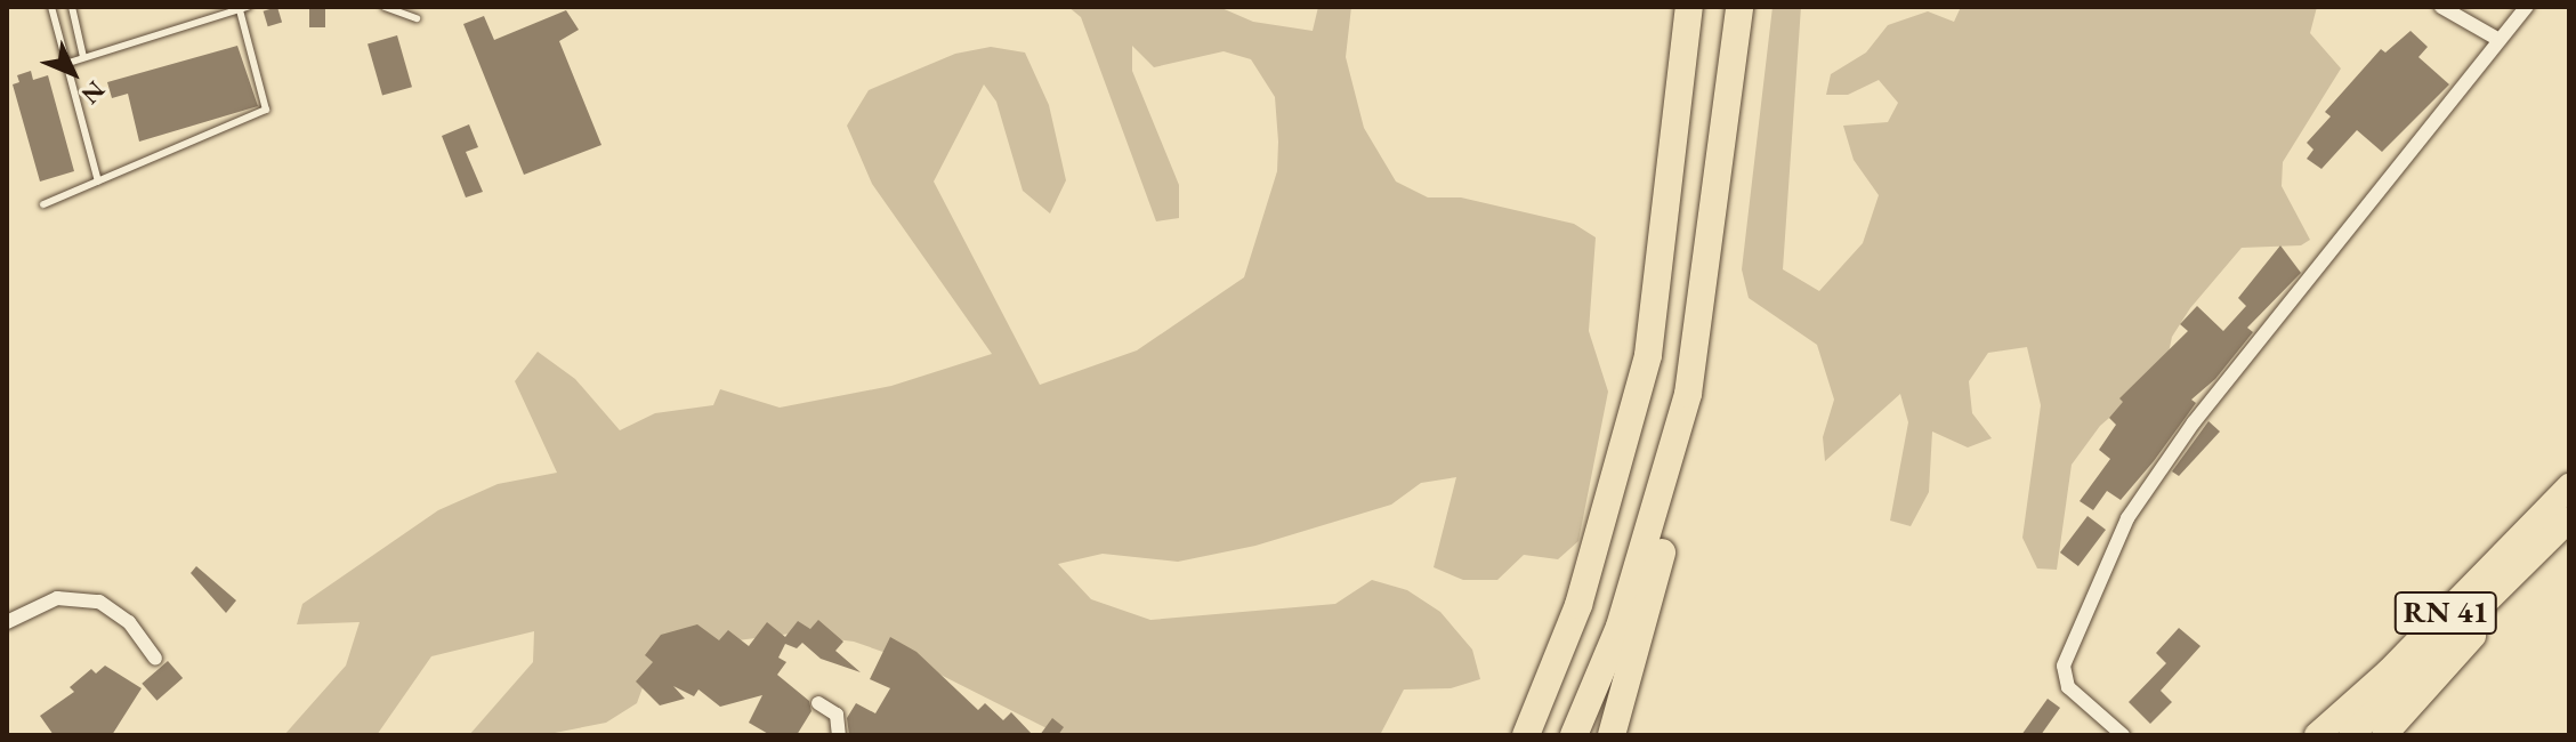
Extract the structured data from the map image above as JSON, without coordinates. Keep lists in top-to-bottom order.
{
  "streets": {
    "highway": ["RN 41"]
  },
  "north": "bottom right"
}
